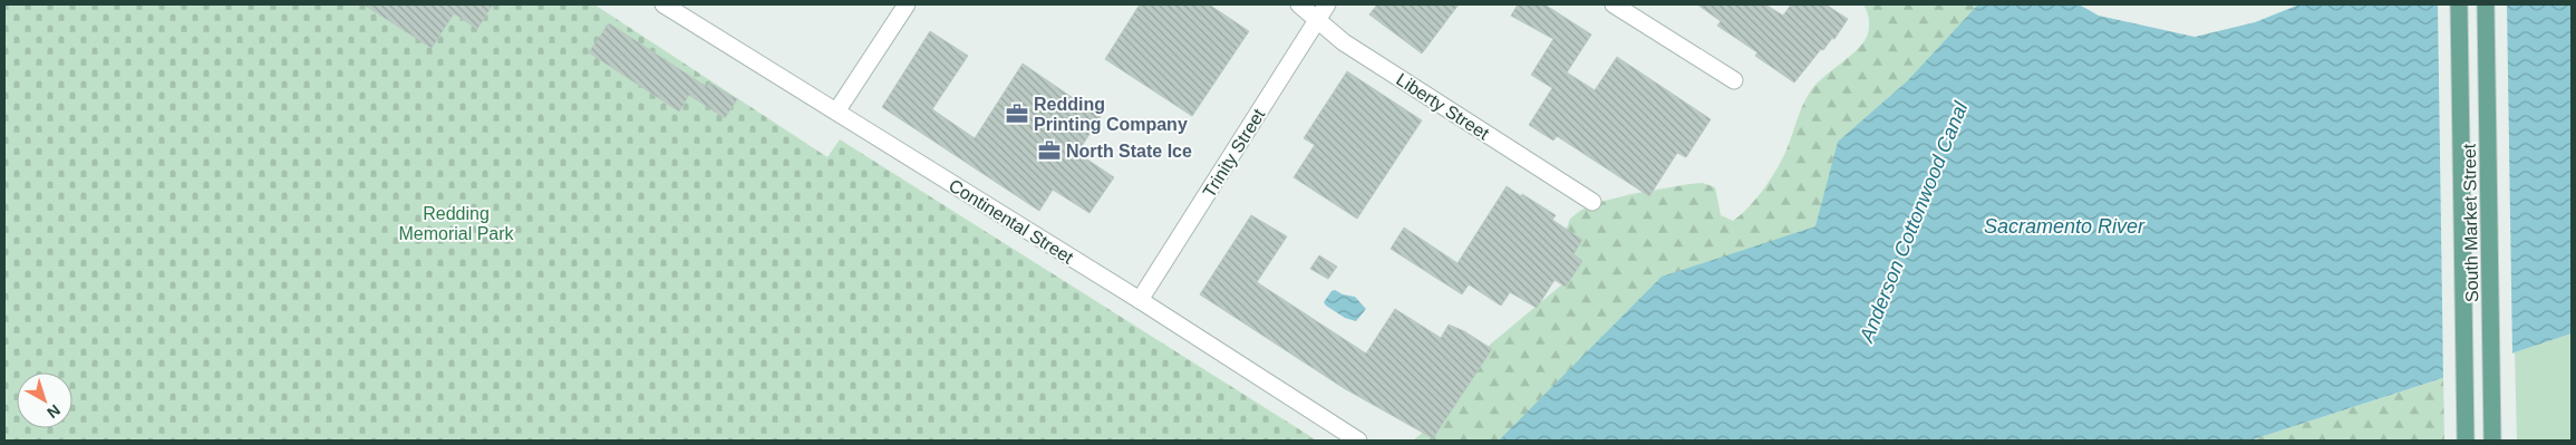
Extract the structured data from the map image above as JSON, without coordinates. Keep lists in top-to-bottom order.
{
  "streets": {
    "main road": ["South Market Street"],
    "street": ["Liberty Street", "Trinity Street", "Continental Street"]
  },
  "crossings": [
    ["Liberty Street", "Trinity Street"],
    ["Trinity Street", "Continental Street"]
  ],
  "water": ["Anderson Cottonwood Canal", "Sacramento River"],
  "parks": ["Redding Memorial Park"],
  "places": {
    "office": ["Redding Printing Company", "North State Ice"]
  },
  "north": "bottom right"
}
